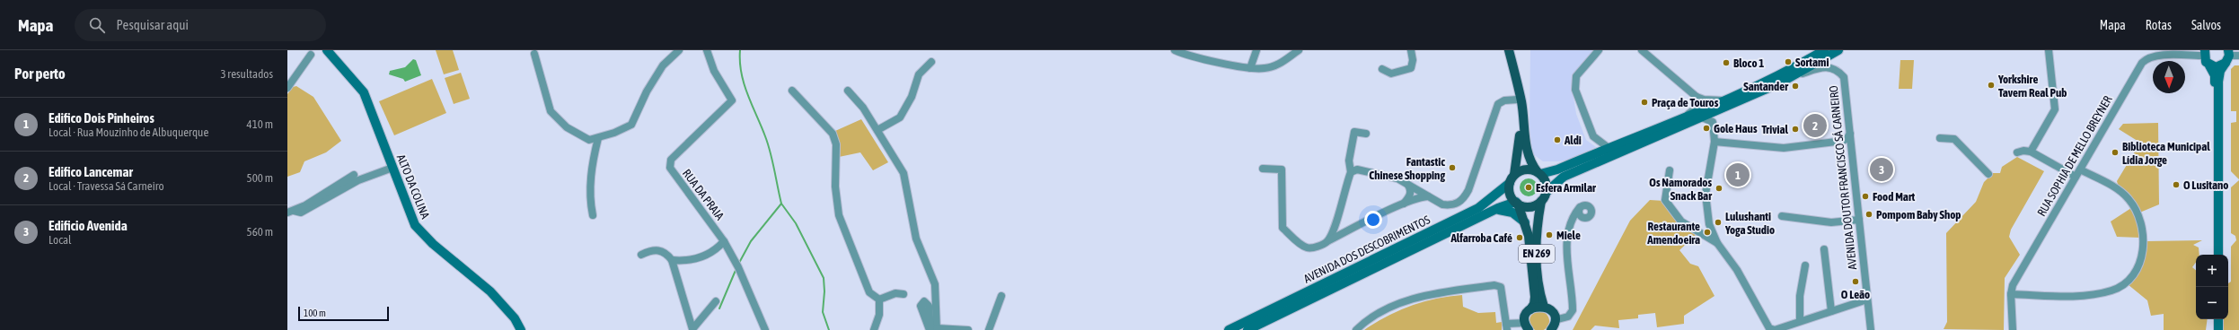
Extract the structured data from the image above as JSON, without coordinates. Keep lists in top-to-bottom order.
{
  "streets": {
    "main road": ["ALTO DA COLINA", "AVENIDA DOS DESCOBRIMENTOS", "EN 269"],
    "street": ["RUA SOPHIA DE MELLO BREYNER", "AVENIDA DOUTOR FRANCISCO SÁ CARNEIRO", "RUA DA PRAIA"]
  },
  "crossings": [
    ["AVENIDA DOS DESCOBRIMENTOS", "EN 269"]
  ],
  "places": [
    "Sortami",
    "Bloco 1",
    "Yorkshire Tavern Real Pub",
    "Santander",
    "Praça de Touros",
    "Gole Haus",
    "Trivial",
    "Aldi",
    "Biblioteca Municipal Lídia Jorge",
    "Fantastic Chinese Shopping",
    "O Lusitano",
    "Esfera Armilar",
    "Os Namorados Snack Bar",
    "Food Mart",
    "Pompom Baby Shop",
    "Lulushanti Yoga Studio",
    "Restaurante Amendoeira",
    "Miele",
    "Alfarroba Café",
    "O Leão"
  ],
  "scale_bar": "100 m",
  "north": "bottom",
  "page": {
    "header": "Mapa",
    "search": "Pesquisar aqui",
    "nav": ["Mapa", "Rotas", "Salvos"],
    "heading": ["Por perto", "3 resultados"],
    "list": [
      {
        "mark": "1",
        "name": "Edifico Dois Pinheiros",
        "note": "Local · Rua Mouzinho de Albuquerque",
        "value": "410 m"
      },
      {
        "mark": "2",
        "name": "Edifico Lancemar",
        "note": "Local · Travessa Sá Carneiro",
        "value": "500 m"
      },
      {
        "mark": "3",
        "name": "Edificio Avenida",
        "note": "Local",
        "value": "560 m"
      }
    ],
    "pins": ["2", "3", "1"],
    "map_buttons": ["+", "−"],
    "scale": "100 m"
  }
}
